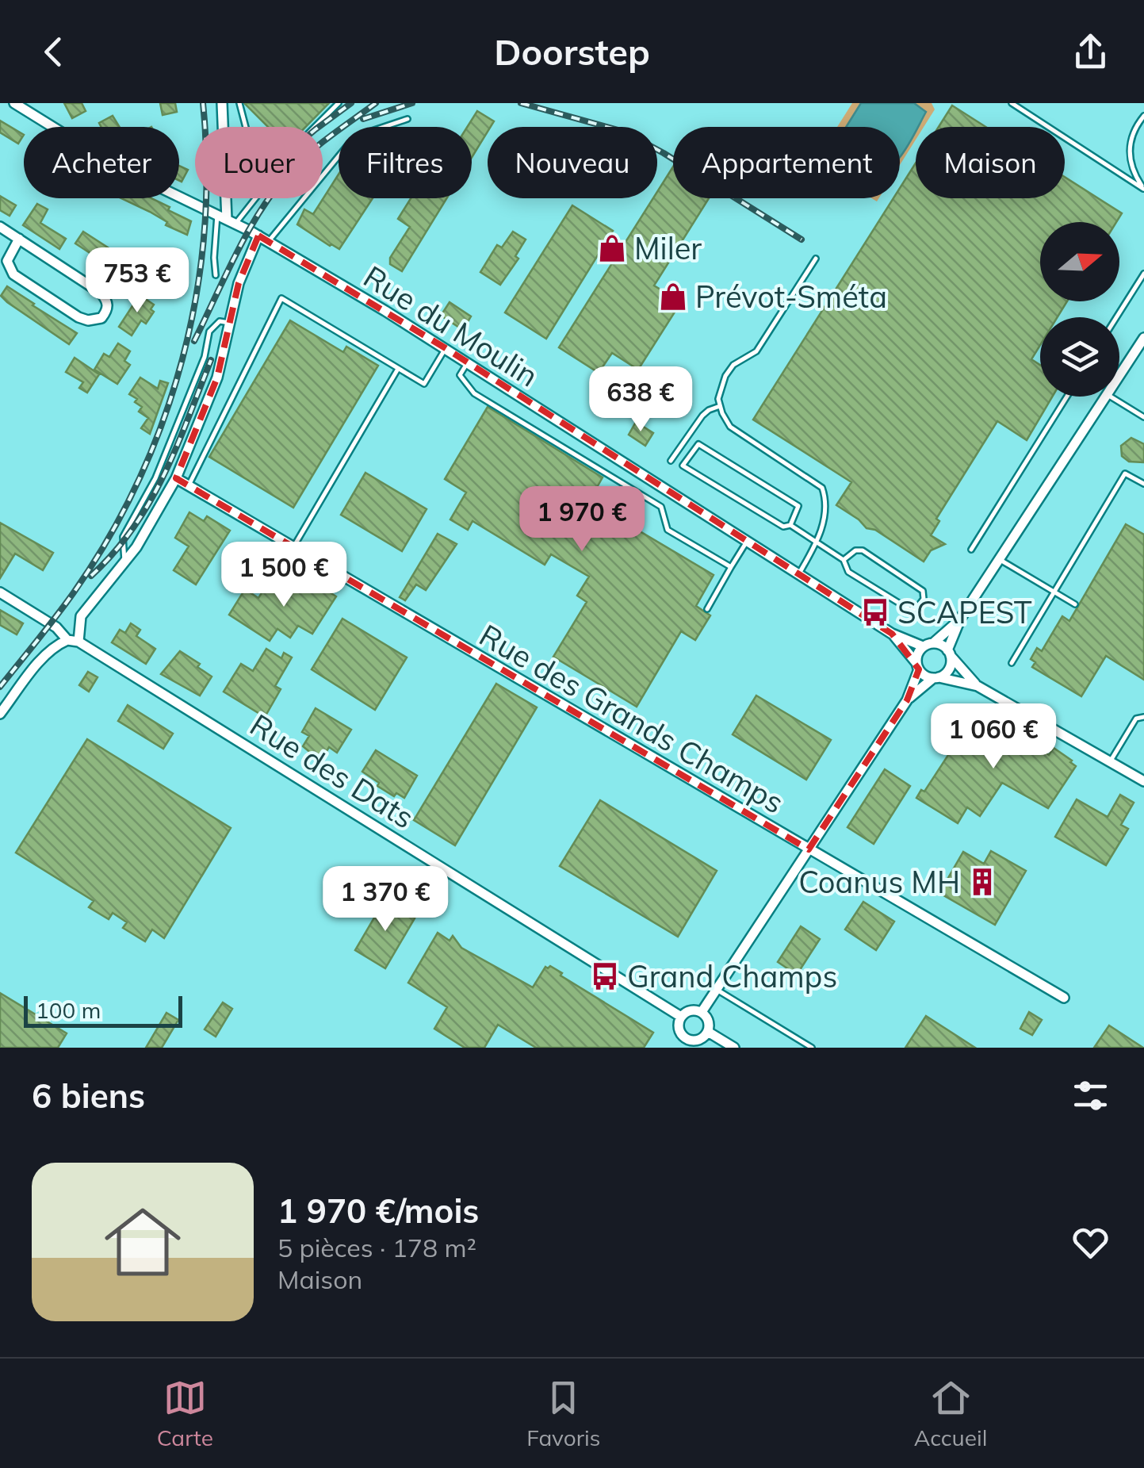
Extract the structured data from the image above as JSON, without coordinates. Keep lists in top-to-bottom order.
{
  "streets": {
    "street": ["Rue du Moulin", "Rue des Grands Champs", "Rue des Dats"]
  },
  "places": {
    "shop": ["Miler", "Prévot-Sméta"],
    "bus stop": ["SCAPEST", "Grand Champs"],
    "building": ["Coanus MH"]
  },
  "scale_bar": "100 m",
  "north": "right",
  "page": {
    "header": "Doorstep",
    "chip": [
      "Acheter",
      "Louer",
      "Filtres",
      "Nouveau",
      "Appartement",
      "Maison"
    ],
    "price": [
      "753 €",
      "638 €",
      "1 970 €",
      "1 500 €",
      "1 060 €",
      "1 370 €"
    ],
    "scale": "100 m",
    "heading": "6 biens",
    "list": [
      {
        "name": "1 970 €/mois",
        "note": "5 pièces · 178 m² · Maison"
      }
    ],
    "tabs": ["Carte", "Favoris", "Accueil"]
  }
}
